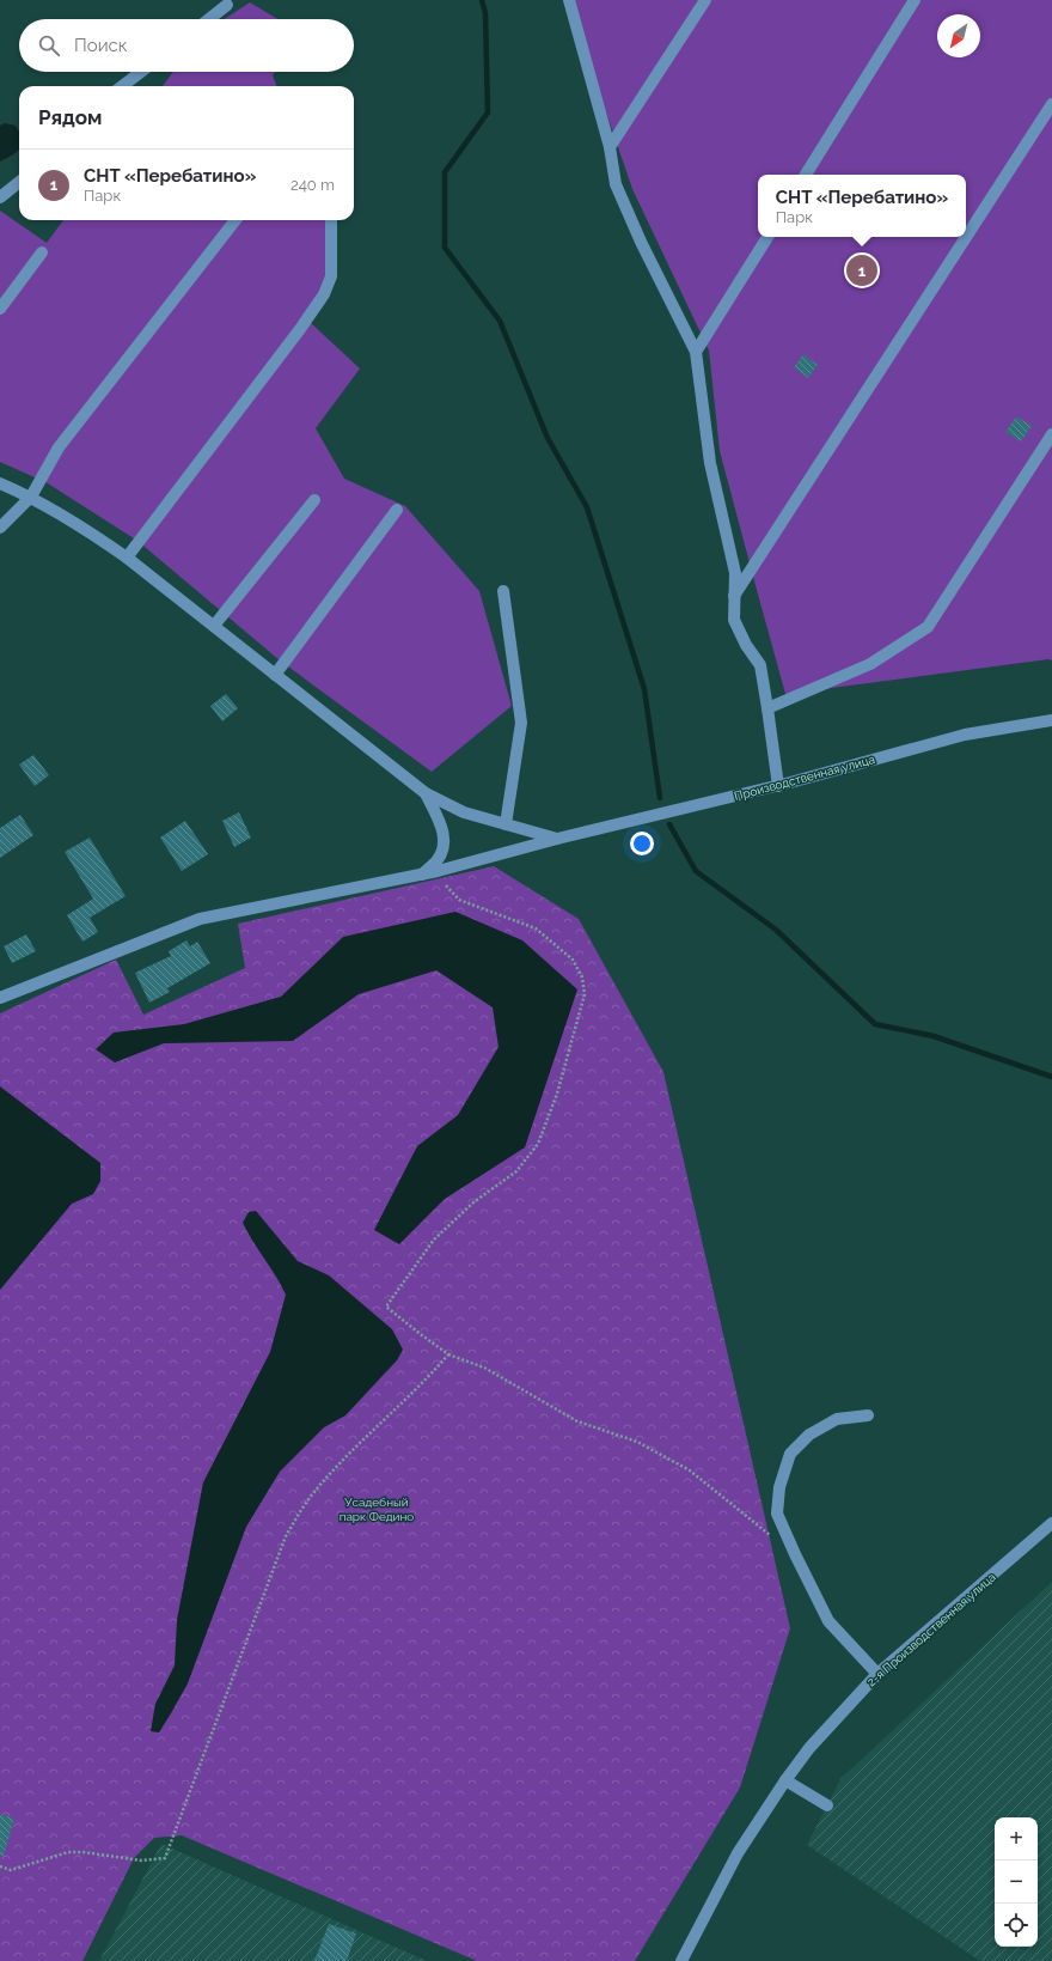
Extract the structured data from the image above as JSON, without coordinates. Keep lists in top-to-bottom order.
{
  "streets": {
    "street": ["Производственная улица", "2-я Производственная улица"]
  },
  "parks": ["Усадебный парк Федино"],
  "north": "bottom left",
  "page": {
    "search": "Поиск",
    "heading": "Рядом",
    "list": [
      {
        "mark": "1",
        "name": "СНТ «Перебатино»",
        "note": "Парк",
        "value": "240 m"
      }
    ],
    "popup": ["СНТ «Перебатино»", "Парк"],
    "pins": "1",
    "map_buttons": ["+", "−"]
  }
}
